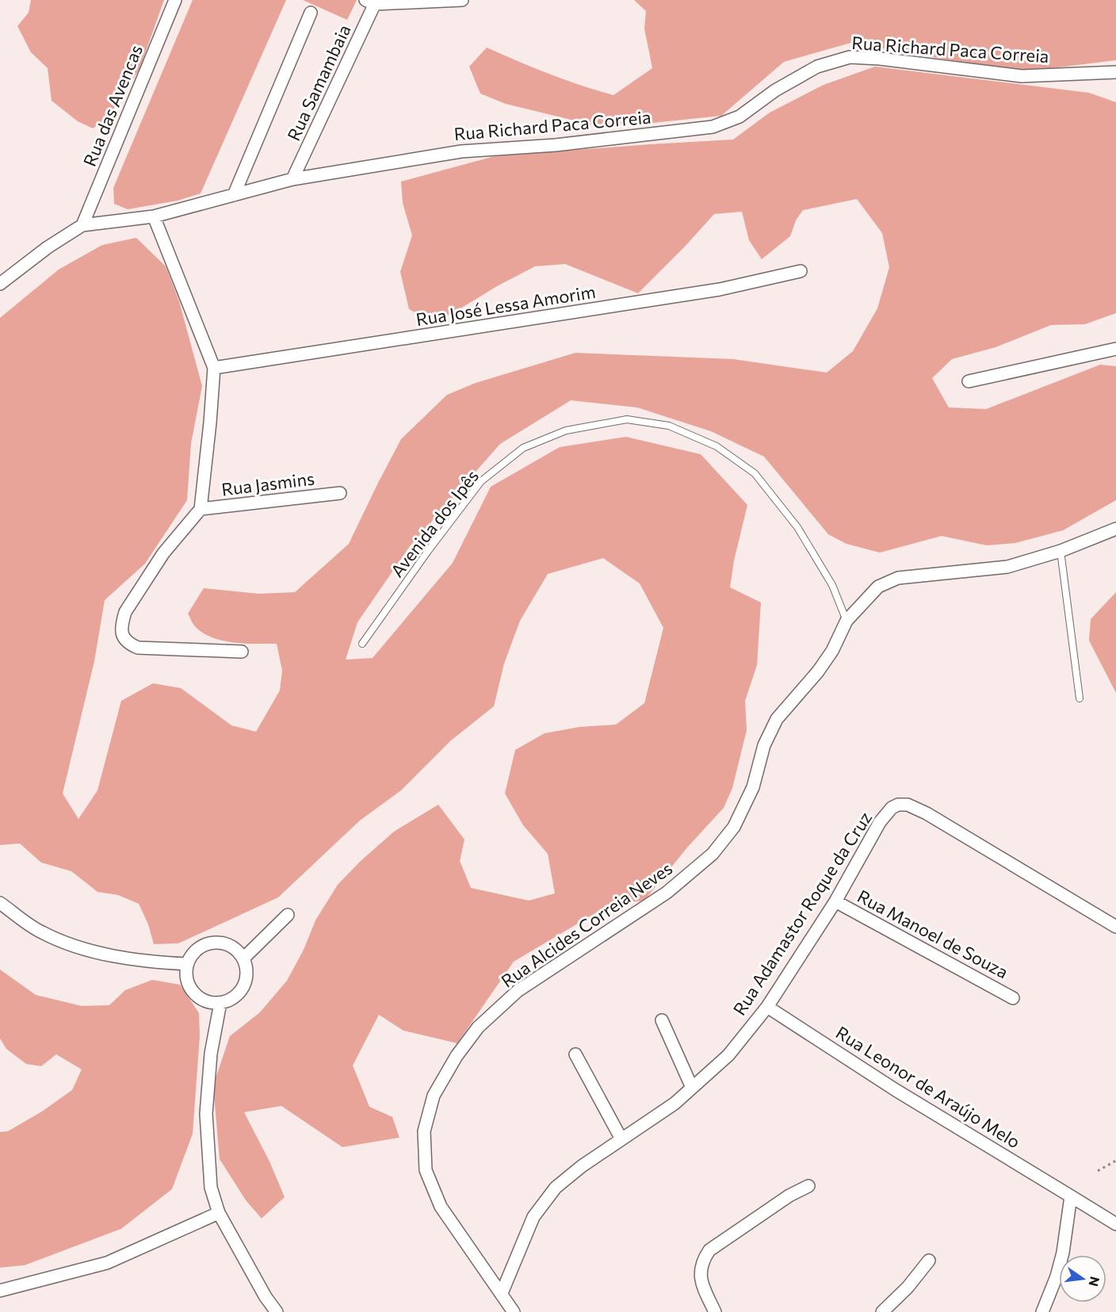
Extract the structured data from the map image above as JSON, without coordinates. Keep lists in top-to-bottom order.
{
  "streets": {
    "street": [
      "Rua Richard Paca Correia",
      "Rua Samambaia",
      "Rua das Avencas",
      "Rua José Lessa Amorim",
      "Rua Jasmins",
      "Rua Adamastor Roque da Cruz",
      "Rua Alcides Correia Neves",
      "Rua Manoel de Souza",
      "Rua Leonor de Araújo Melo"
    ],
    "lane": ["Avenida dos Ipês"]
  },
  "crossings": [
    ["Rua Richard Paca Correia", "Rua Samambaia"],
    ["Rua Richard Paca Correia", "Rua das Avencas"],
    ["Avenida dos Ipês", "Rua Alcides Correia Neves"],
    ["Rua Adamastor Roque da Cruz", "Rua Alcides Correia Neves"],
    ["Rua Adamastor Roque da Cruz", "Rua Manoel de Souza"],
    ["Rua Adamastor Roque da Cruz", "Rua Leonor de Araújo Melo"]
  ],
  "north": "right"
}
